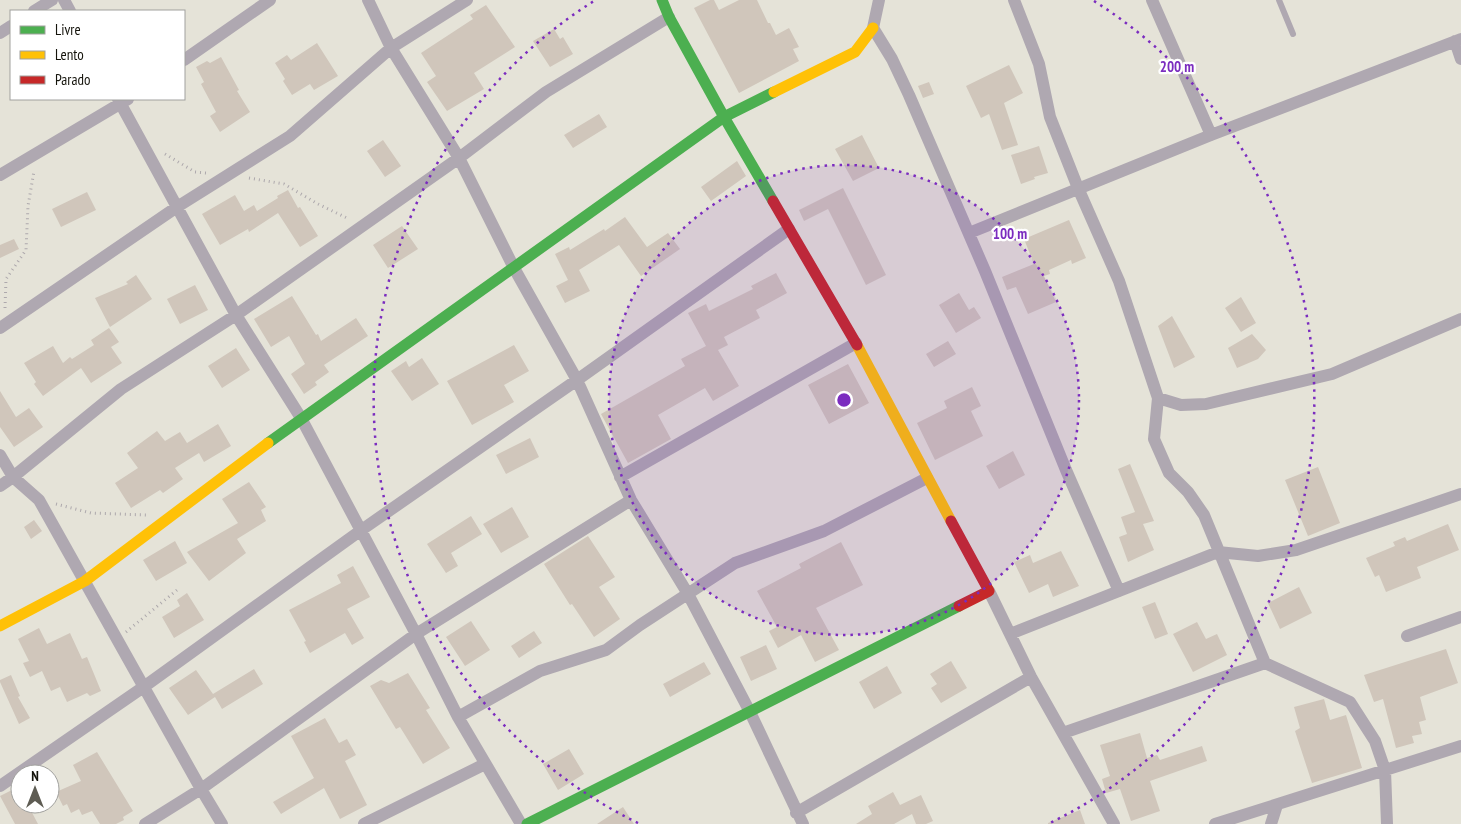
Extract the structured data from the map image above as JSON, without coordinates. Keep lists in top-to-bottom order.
{
  "legend": ["Livre", "Lento", "Parado"],
  "north": "top",
  "rings": ["200 m", "100 m"]
}
